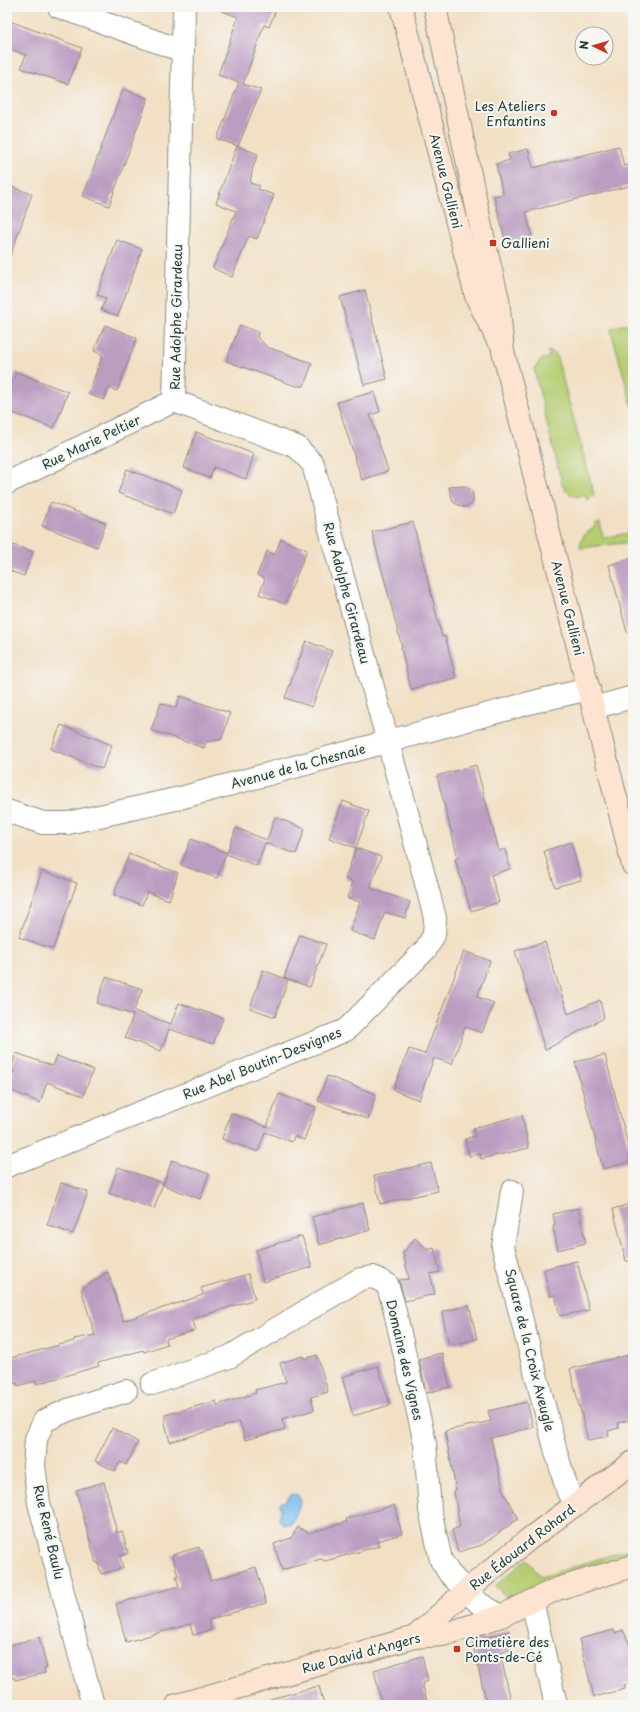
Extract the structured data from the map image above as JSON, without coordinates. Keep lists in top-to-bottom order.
{
  "streets": {
    "main road": ["Avenue Gallieni", "Rue Édouard Rohard", "Rue David d'Angers"],
    "street": [
      "Rue Adolphe Girardeau",
      "Rue Marie Peltier",
      "Avenue de la Chesnaie",
      "Rue Abel Boutin-Desvignes",
      "Square de la Croix Aveugle",
      "Domaine des Vignes",
      "Rue René Baulu"
    ]
  },
  "crossings": [
    ["Avenue Gallieni", "Avenue de la Chesnaie"],
    ["Rue Adolphe Girardeau", "Rue Marie Peltier"],
    ["Rue Adolphe Girardeau", "Avenue de la Chesnaie"],
    ["Rue Adolphe Girardeau", "Rue Abel Boutin-Desvignes"],
    ["Avenue de la Chesnaie", "Rue Abel Boutin-Desvignes"],
    ["Square de la Croix Aveugle", "Rue Édouard Rohard"],
    ["Domaine des Vignes", "Rue Édouard Rohard"],
    ["Domaine des Vignes", "Rue David d'Angers"],
    ["Rue Édouard Rohard", "Rue David d'Angers"]
  ],
  "places": {
    "other": ["Les Ateliers Enfantins"],
    "transit": ["Gallieni", "Cimetière des Ponts-de-Cé"]
  },
  "north": "left"
}
